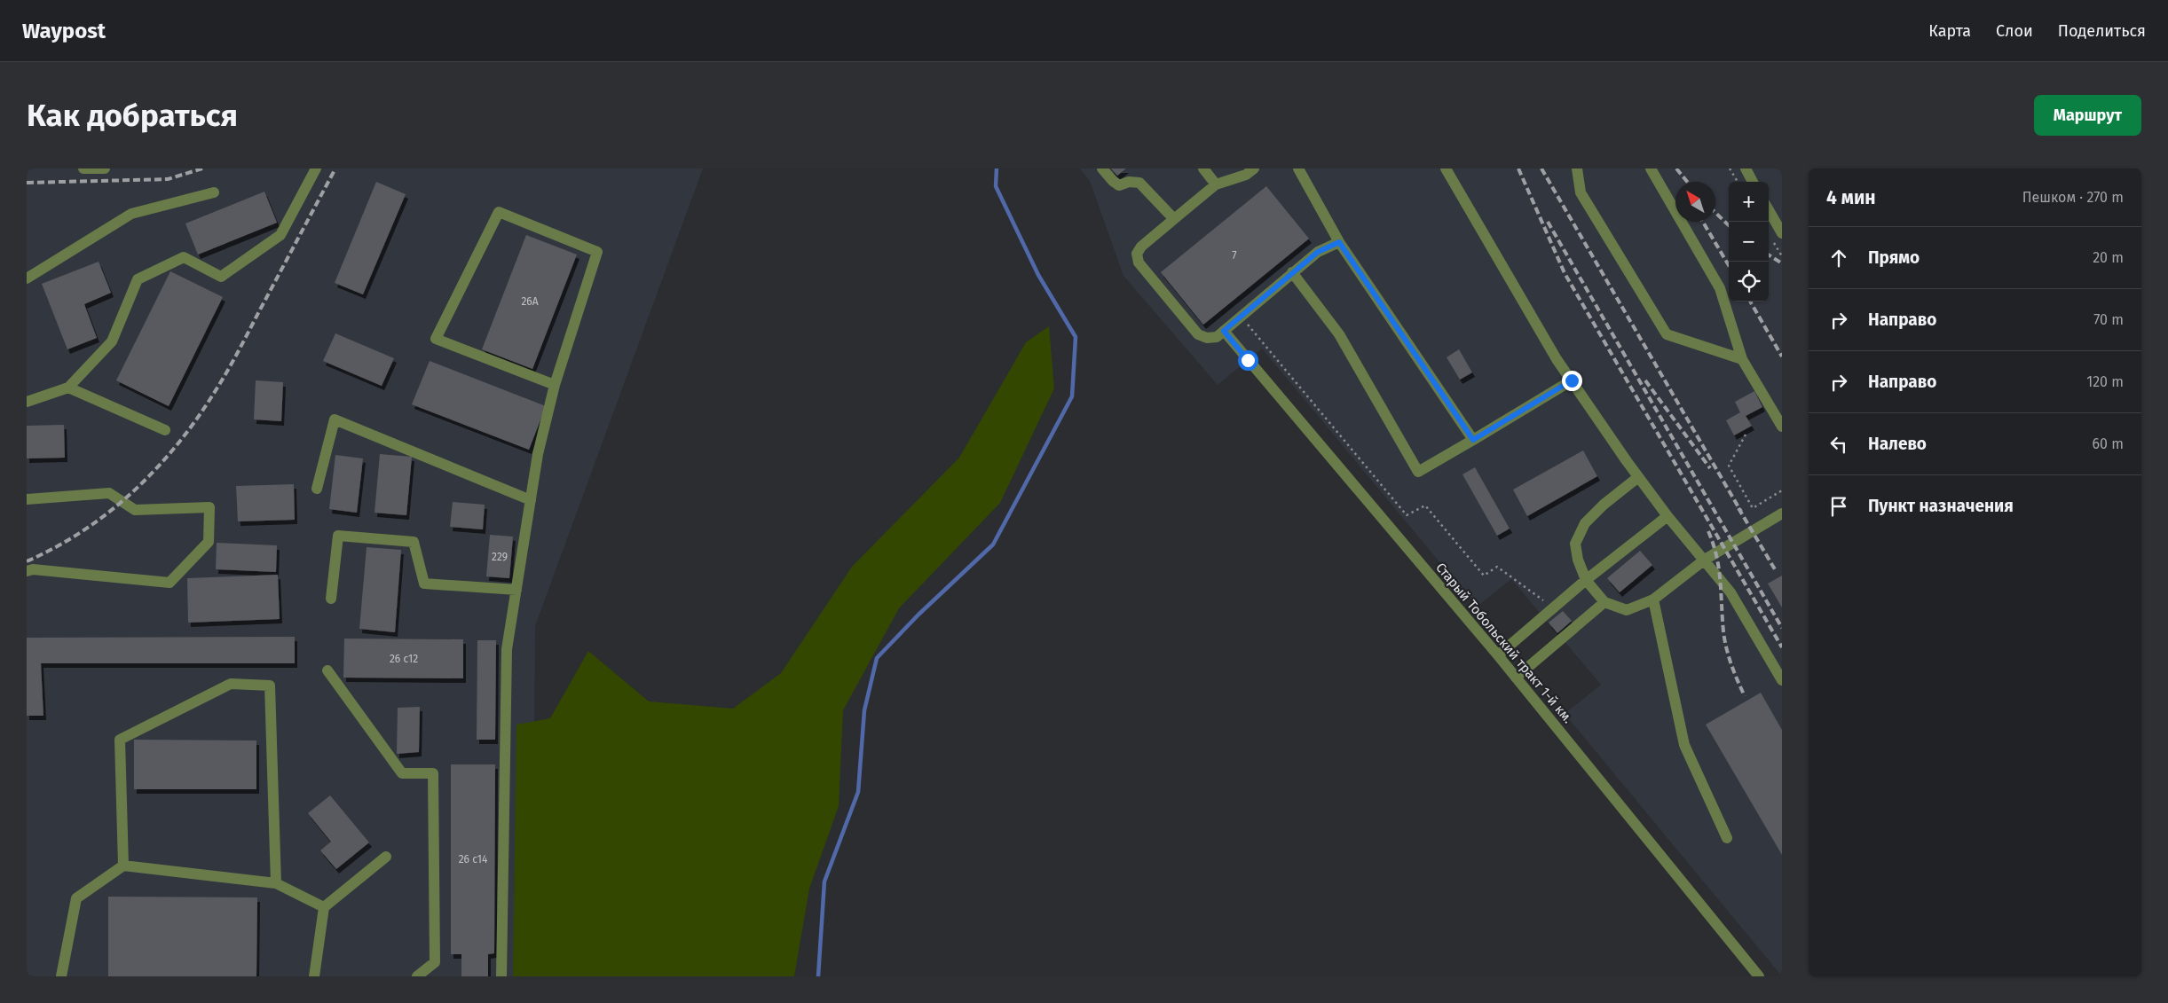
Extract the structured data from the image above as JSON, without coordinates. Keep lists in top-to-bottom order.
{
  "streets": {
    "lane": ["Старый Тобольский тракт 1-й км."]
  },
  "house_numbers": [
    "7",
    "26А",
    "229",
    "26 с12",
    "26 с14"
  ],
  "north": "top left",
  "page": {
    "header": "Waypost",
    "nav": ["Карта", "Слои", "Поделиться"],
    "buttons": "Маршрут",
    "title": "Как добраться",
    "heading": ["4 мин", "Пешком · 270 m"],
    "map_buttons": ["+", "−"],
    "list": [
      ["Прямо", "20 m"],
      ["Направо", "70 m"],
      ["Направо", "120 m"],
      ["Налево", "60 m"],
      "Пункт назначения"
    ]
  }
}
